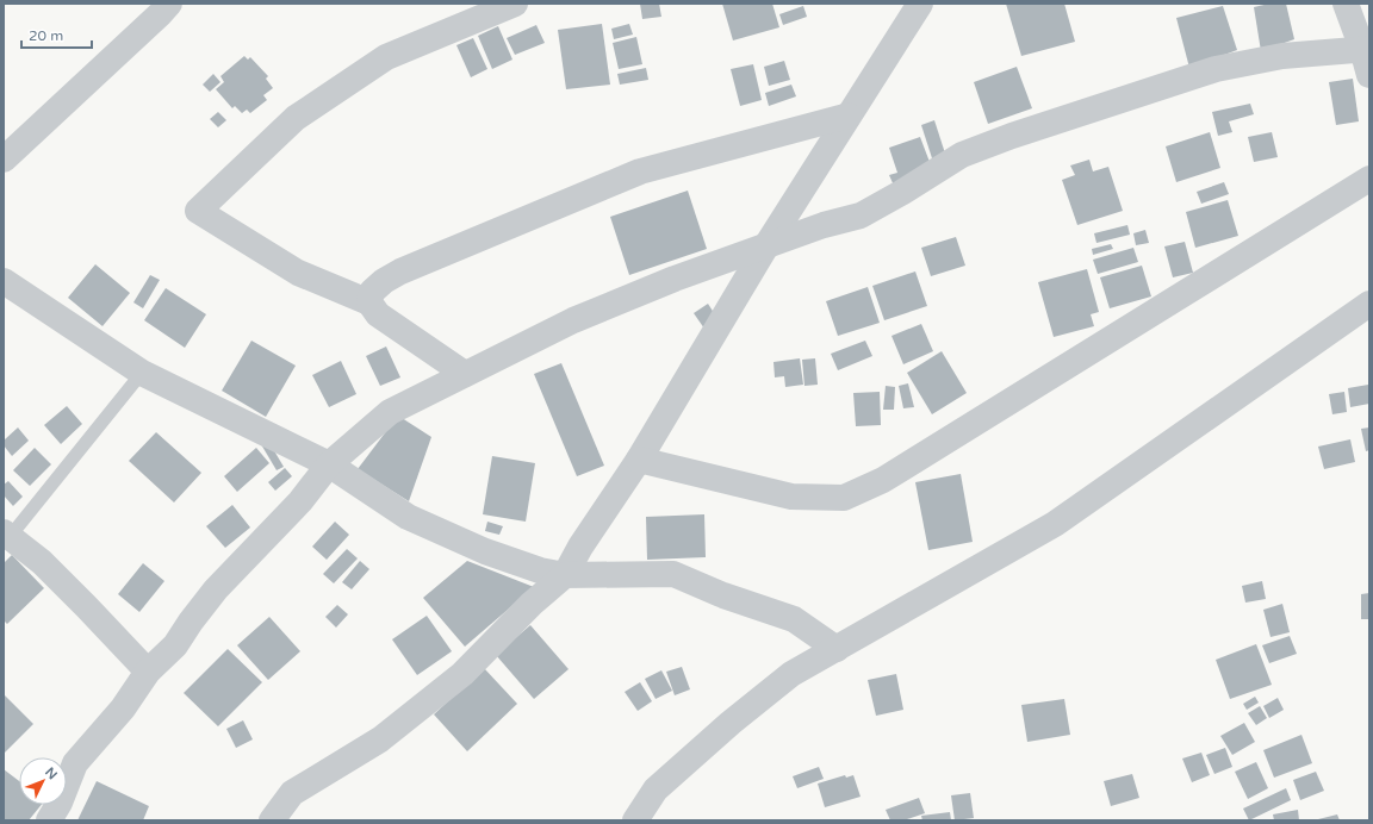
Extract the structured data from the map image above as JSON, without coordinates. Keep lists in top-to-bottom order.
{
  "scale_bar": "20 m",
  "north": "top right"
}
